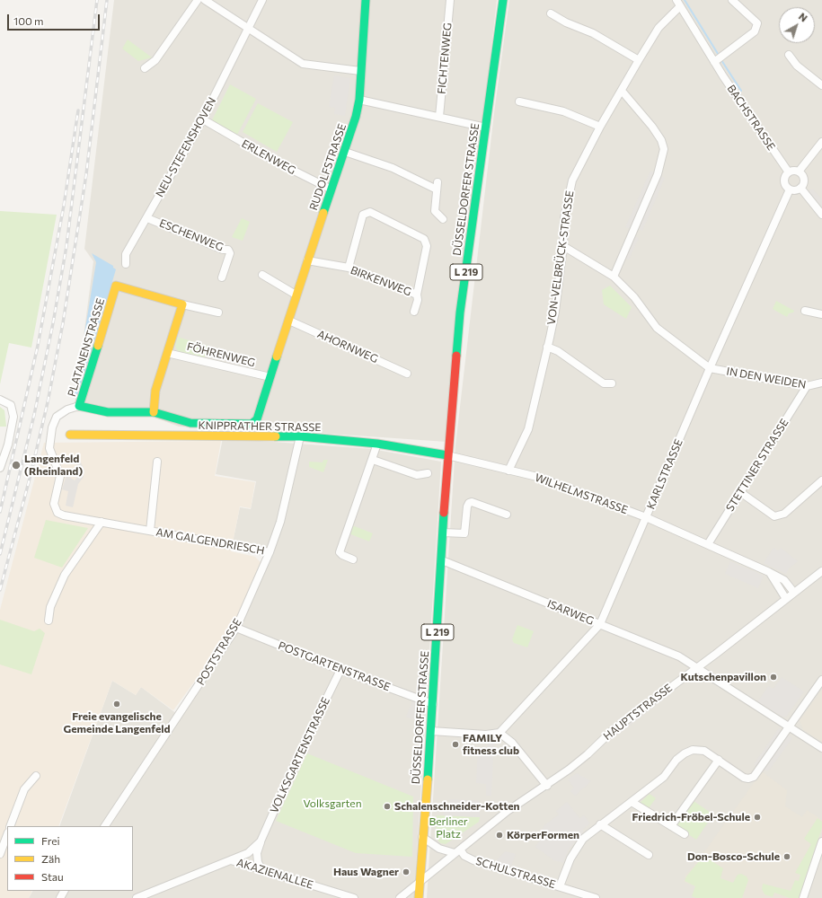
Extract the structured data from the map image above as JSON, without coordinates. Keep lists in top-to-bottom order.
{
  "streets": {
    "main road": [
      "RUDOLFSTRASSE",
      "DÜSSELDORFER STRASSE",
      "L 219",
      "PLATANENSTRASSE",
      "KNIPPRATHER STRASSE"
    ],
    "street": [
      "FICHTENWEG",
      "BACHSTRASSE",
      "NEU-STEFENSHOVEN",
      "ERLENWEG",
      "ESCHENWEG",
      "VON-VELBRÜCK-STRASSE",
      "BIRKENWEG",
      "AHORNWEG",
      "FÖHRENWEG",
      "IN DEN WEIDEN",
      "STETTINER STRASSE",
      "KARLSTRASSE",
      "WILHELMSTRASSE",
      "AM GALGENDRIESCH",
      "ISARWEG",
      "POSTSTRASSE",
      "POSTGARTENSTRASSE",
      "HAUPTSTRASSE",
      "VOLKSGARTENSTRASSE",
      "SCHULSTRASSE",
      "AKAZIENALLEE"
    ]
  },
  "crossings": [
    ["BACHSTRASSE", "VON-VELBRÜCK-STRASSE"],
    ["BACHSTRASSE", "KARLSTRASSE"],
    ["NEU-STEFENSHOVEN", "ESCHENWEG"],
    ["ERLENWEG", "RUDOLFSTRASSE"],
    ["RUDOLFSTRASSE", "BIRKENWEG"],
    ["RUDOLFSTRASSE", "AHORNWEG"],
    ["RUDOLFSTRASSE", "PLATANENSTRASSE"],
    ["DÜSSELDORFER STRASSE", "L 219"],
    ["DÜSSELDORFER STRASSE", "KNIPPRATHER STRASSE"],
    ["DÜSSELDORFER STRASSE", "WILHELMSTRASSE"],
    ["DÜSSELDORFER STRASSE", "ISARWEG"],
    ["DÜSSELDORFER STRASSE", "POSTGARTENSTRASSE"],
    ["DÜSSELDORFER STRASSE", "HAUPTSTRASSE"],
    ["VON-VELBRÜCK-STRASSE", "WILHELMSTRASSE"],
    ["L 219", "HAUPTSTRASSE"],
    ["PLATANENSTRASSE", "FÖHRENWEG"],
    ["PLATANENSTRASSE", "AM GALGENDRIESCH"],
    ["IN DEN WEIDEN", "STETTINER STRASSE"],
    ["IN DEN WEIDEN", "KARLSTRASSE"],
    ["KNIPPRATHER STRASSE", "WILHELMSTRASSE"],
    ["KNIPPRATHER STRASSE", "POSTSTRASSE"],
    ["STETTINER STRASSE", "WILHELMSTRASSE"],
    ["KARLSTRASSE", "WILHELMSTRASSE"],
    ["KARLSTRASSE", "ISARWEG"],
    ["WILHELMSTRASSE", "HAUPTSTRASSE"],
    ["AM GALGENDRIESCH", "POSTSTRASSE"],
    ["ISARWEG", "HAUPTSTRASSE"],
    ["POSTSTRASSE", "POSTGARTENSTRASSE"],
    ["POSTGARTENSTRASSE", "VOLKSGARTENSTRASSE"],
    ["HAUPTSTRASSE", "SCHULSTRASSE"],
    ["VOLKSGARTENSTRASSE", "AKAZIENALLEE"]
  ],
  "parks": ["Volksgarten", "Berliner Platz"],
  "places": [
    "Langenfeld (Rheinland)",
    "Kutschenpavillon",
    "Freie evangelische Gemeinde Langenfeld",
    "FAMILY fitness club",
    "Schalenschneider-Kotten",
    "Friedrich-Fröbel-Schule",
    "KörperFormen",
    "Don-Bosco-Schule",
    "Haus Wagner"
  ],
  "legend": ["Frei", "Zäh", "Stau"],
  "scale_bar": "100 m",
  "north": "top right"
}
